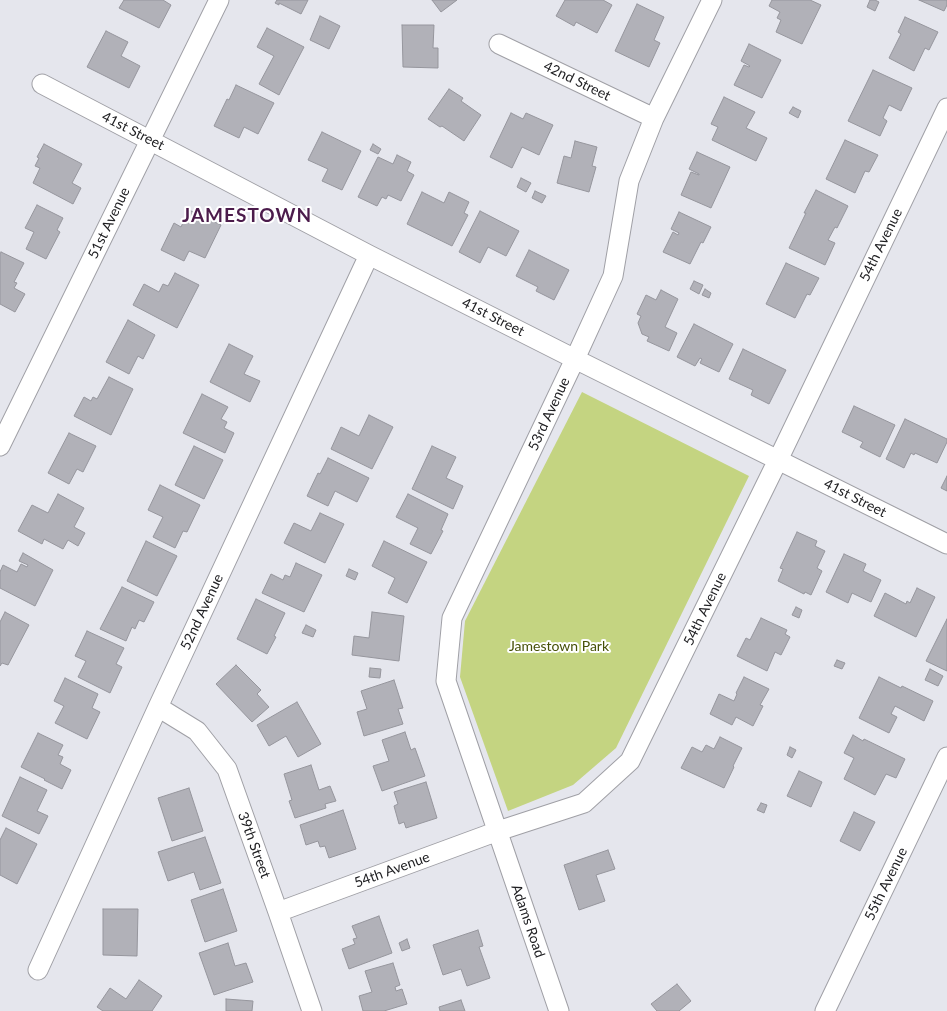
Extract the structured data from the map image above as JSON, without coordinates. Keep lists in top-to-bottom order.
{
  "streets": {
    "street": [
      "42nd Street",
      "41st Street",
      "51st Avenue",
      "54th Avenue",
      "53rd Avenue",
      "52nd Avenue",
      "39th Street",
      "55th Avenue",
      "Adams Road"
    ]
  },
  "crossings": [
    ["42nd Street", "53rd Avenue"],
    ["41st Street", "51st Avenue"],
    ["41st Street", "54th Avenue"],
    ["41st Street", "53rd Avenue"],
    ["41st Street", "52nd Avenue"],
    ["54th Avenue", "53rd Avenue"],
    ["54th Avenue", "39th Street"],
    ["54th Avenue", "Adams Road"],
    ["53rd Avenue", "Adams Road"],
    ["52nd Avenue", "39th Street"]
  ],
  "districts": ["JAMESTOWN"],
  "parks": ["Jamestown Park"]
}
